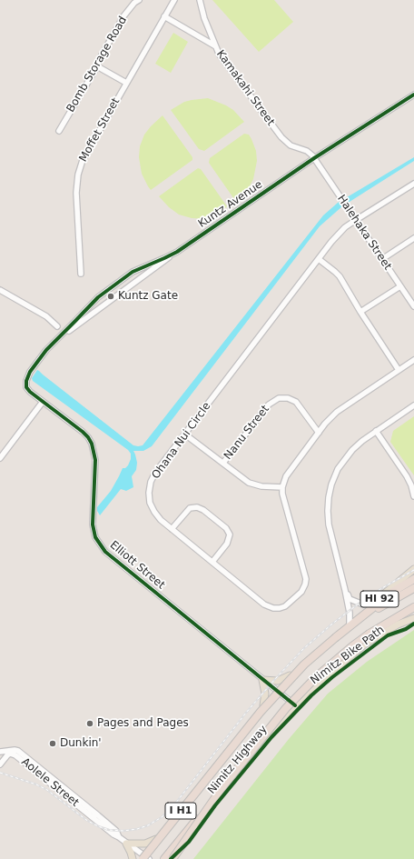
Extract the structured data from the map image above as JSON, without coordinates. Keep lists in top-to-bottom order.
{
  "streets": {
    "highway": ["I H1"],
    "main road": ["HI 92", "Nimitz Highway"],
    "street": [
      "Bomb Storage Road",
      "Kamakahi Street",
      "Moffet Street",
      "Kuntz Avenue",
      "Halehaka Street",
      "Nanu Street",
      "Ohana Nui Circle",
      "Elliott Street",
      "Aolele Street"
    ],
    "cycle path": ["Nimitz Bike Path"]
  },
  "crossings": [
    ["Kamakahi Street", "Kuntz Avenue"],
    ["Kamakahi Street", "Halehaka Street"],
    ["Kuntz Avenue", "Halehaka Street"],
    ["Kuntz Avenue", "Elliott Street"],
    ["Halehaka Street", "Ohana Nui Circle"],
    ["Elliott Street", "Nimitz Highway"],
    ["Nimitz Highway", "Aolele Street"],
    ["Nimitz Highway", "I H1"],
    ["Aolele Street", "I H1"]
  ],
  "places": ["Kuntz Gate", "Pages and Pages", "Dunkin'"]
}
